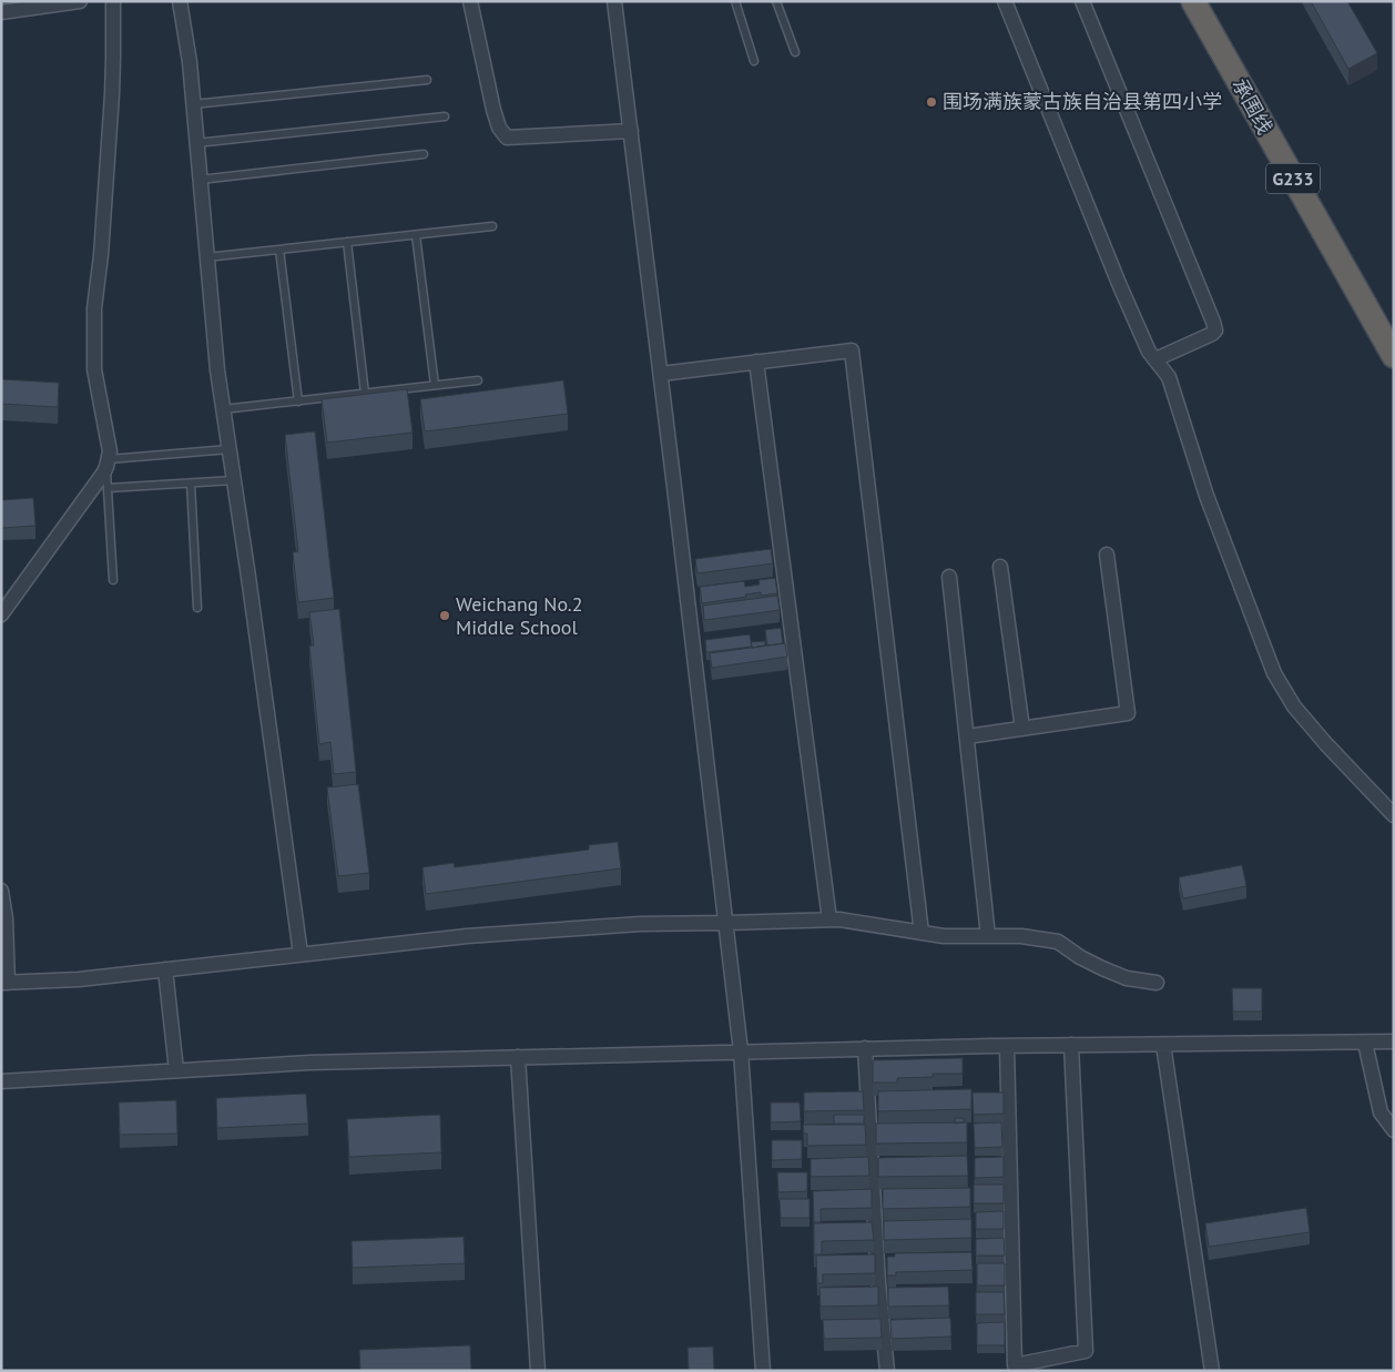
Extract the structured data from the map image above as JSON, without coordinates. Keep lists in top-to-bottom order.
{
  "streets": {
    "highway": ["承围线", "G233"]
  },
  "places": ["围场满族蒙古族自治县第四小学", "Weichang No.2 Middle School"]
}
